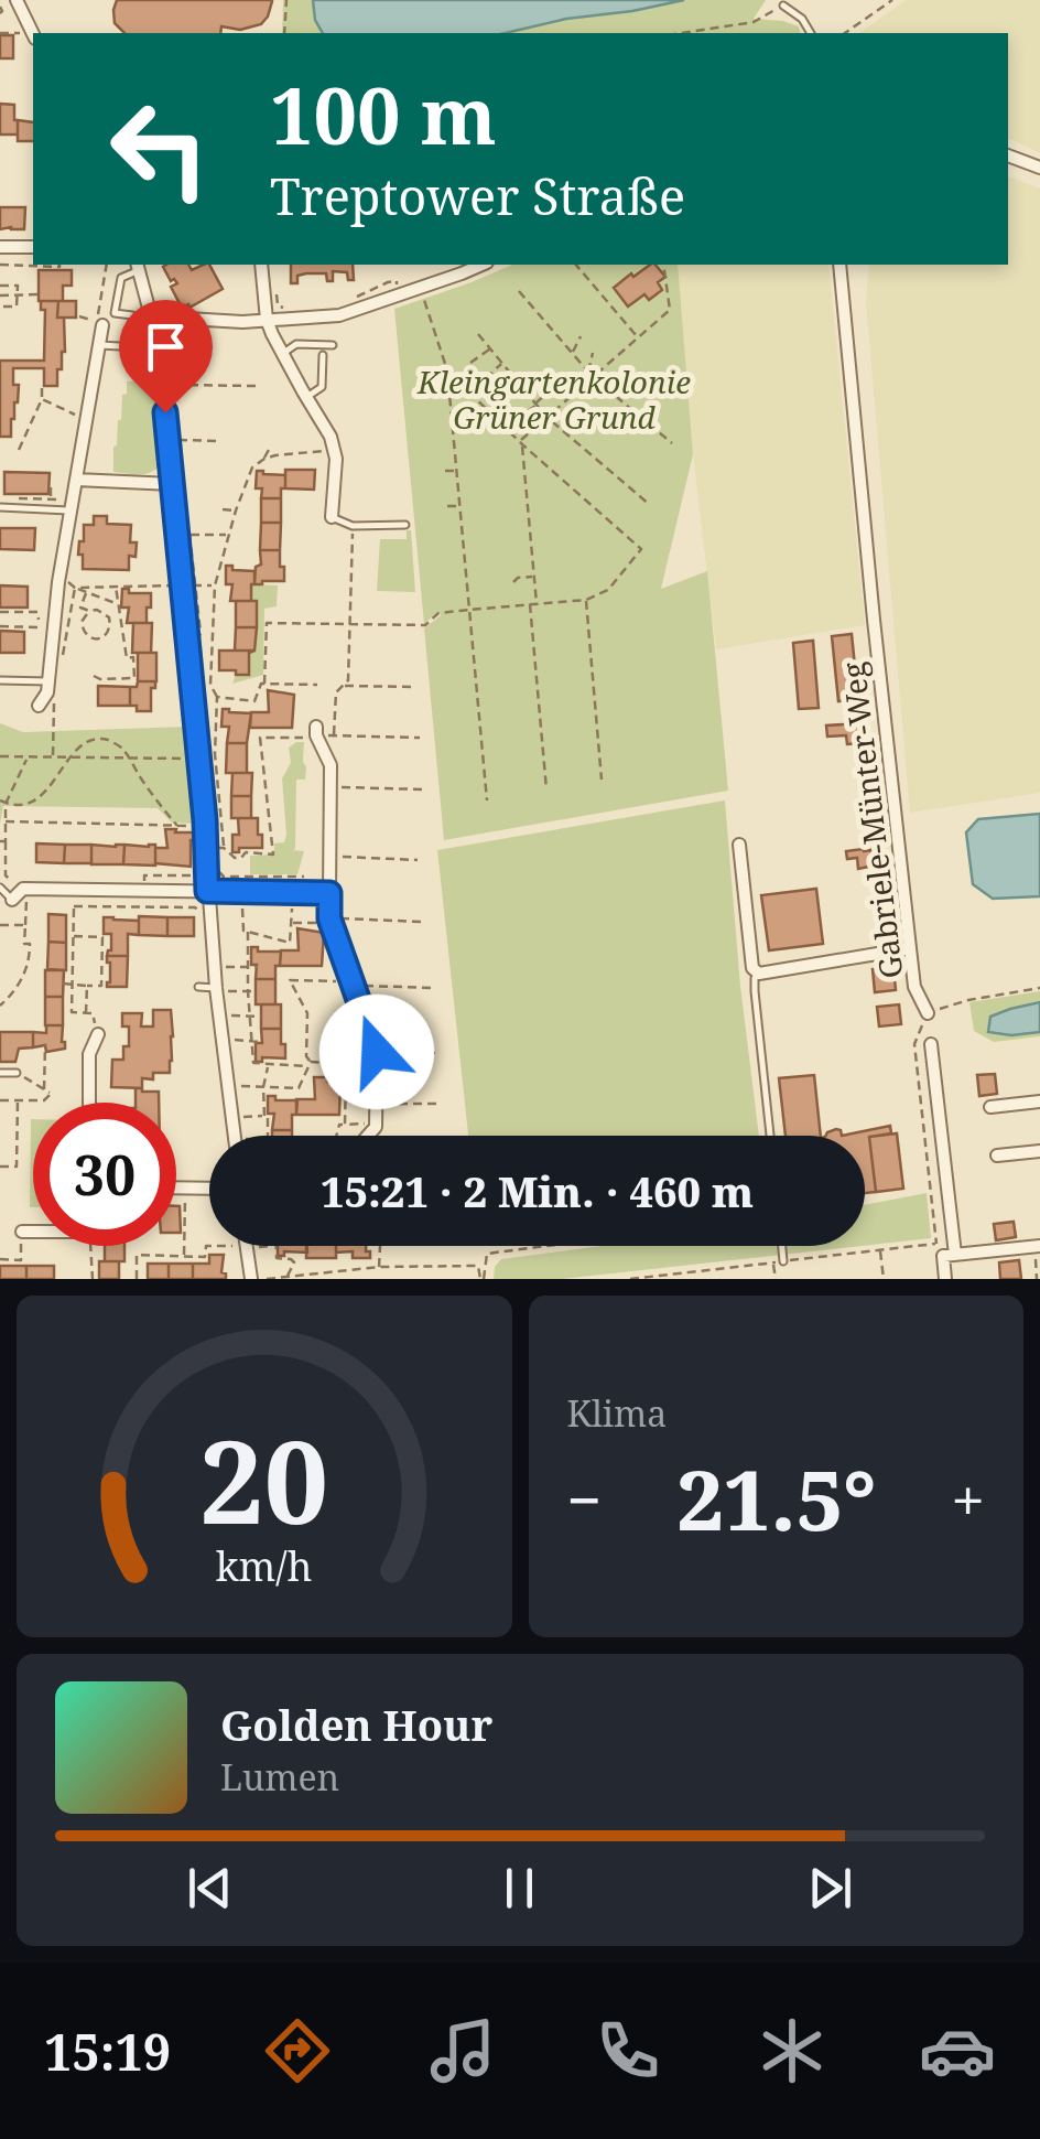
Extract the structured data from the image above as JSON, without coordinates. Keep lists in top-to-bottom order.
{
  "streets": {
    "street": ["Gabriele-Münter-Weg"]
  },
  "parks": ["Kleingartenkolonie Grüner Grund"],
  "page": {
    "turn": ["100 m", "Treptower Straße"],
    "limit": "30",
    "trip": "15:21 · 2 Min. · 460 m",
    "tile": "Klima",
    "heat": ["−", "21.5°", "+"],
    "song": ["Golden Hour", "Lumen"],
    "tabs": "15:19",
    "gauge": ["20", "km/h"]
  }
}
